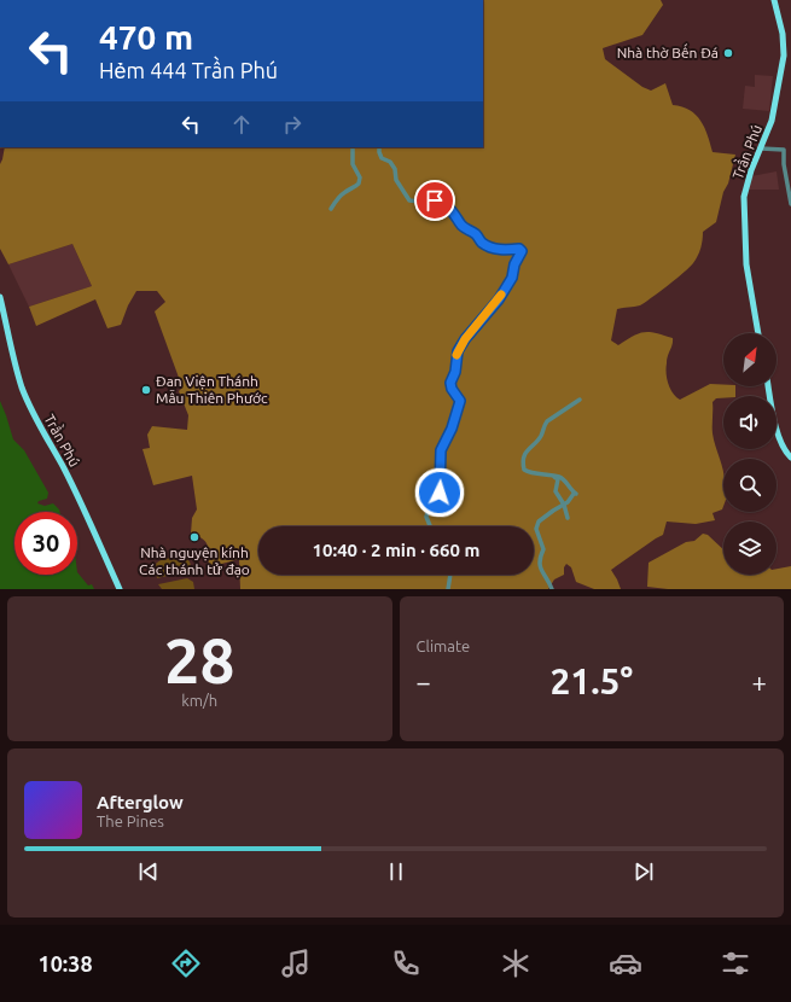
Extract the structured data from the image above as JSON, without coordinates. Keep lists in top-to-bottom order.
{
  "streets": {
    "main road": ["Trần Phú"]
  },
  "places": ["Nhà thờ Bến Đá", "Đan Viện Thánh Mẫu Thiên Phước", "Nhà nguyện kính Các thánh tử đạo"],
  "north": "top right",
  "page": {
    "turn": ["470 m", "Hẻm 444 Trần Phú"],
    "limit": "30",
    "trip": "10:40 · 2 min · 660 m",
    "tile": [
      ["28", "km/h"],
      "Climate"
    ],
    "heat": ["−", "21.5°", "+"],
    "song": ["Afterglow", "The Pines"],
    "tabs": "10:38"
  }
}
